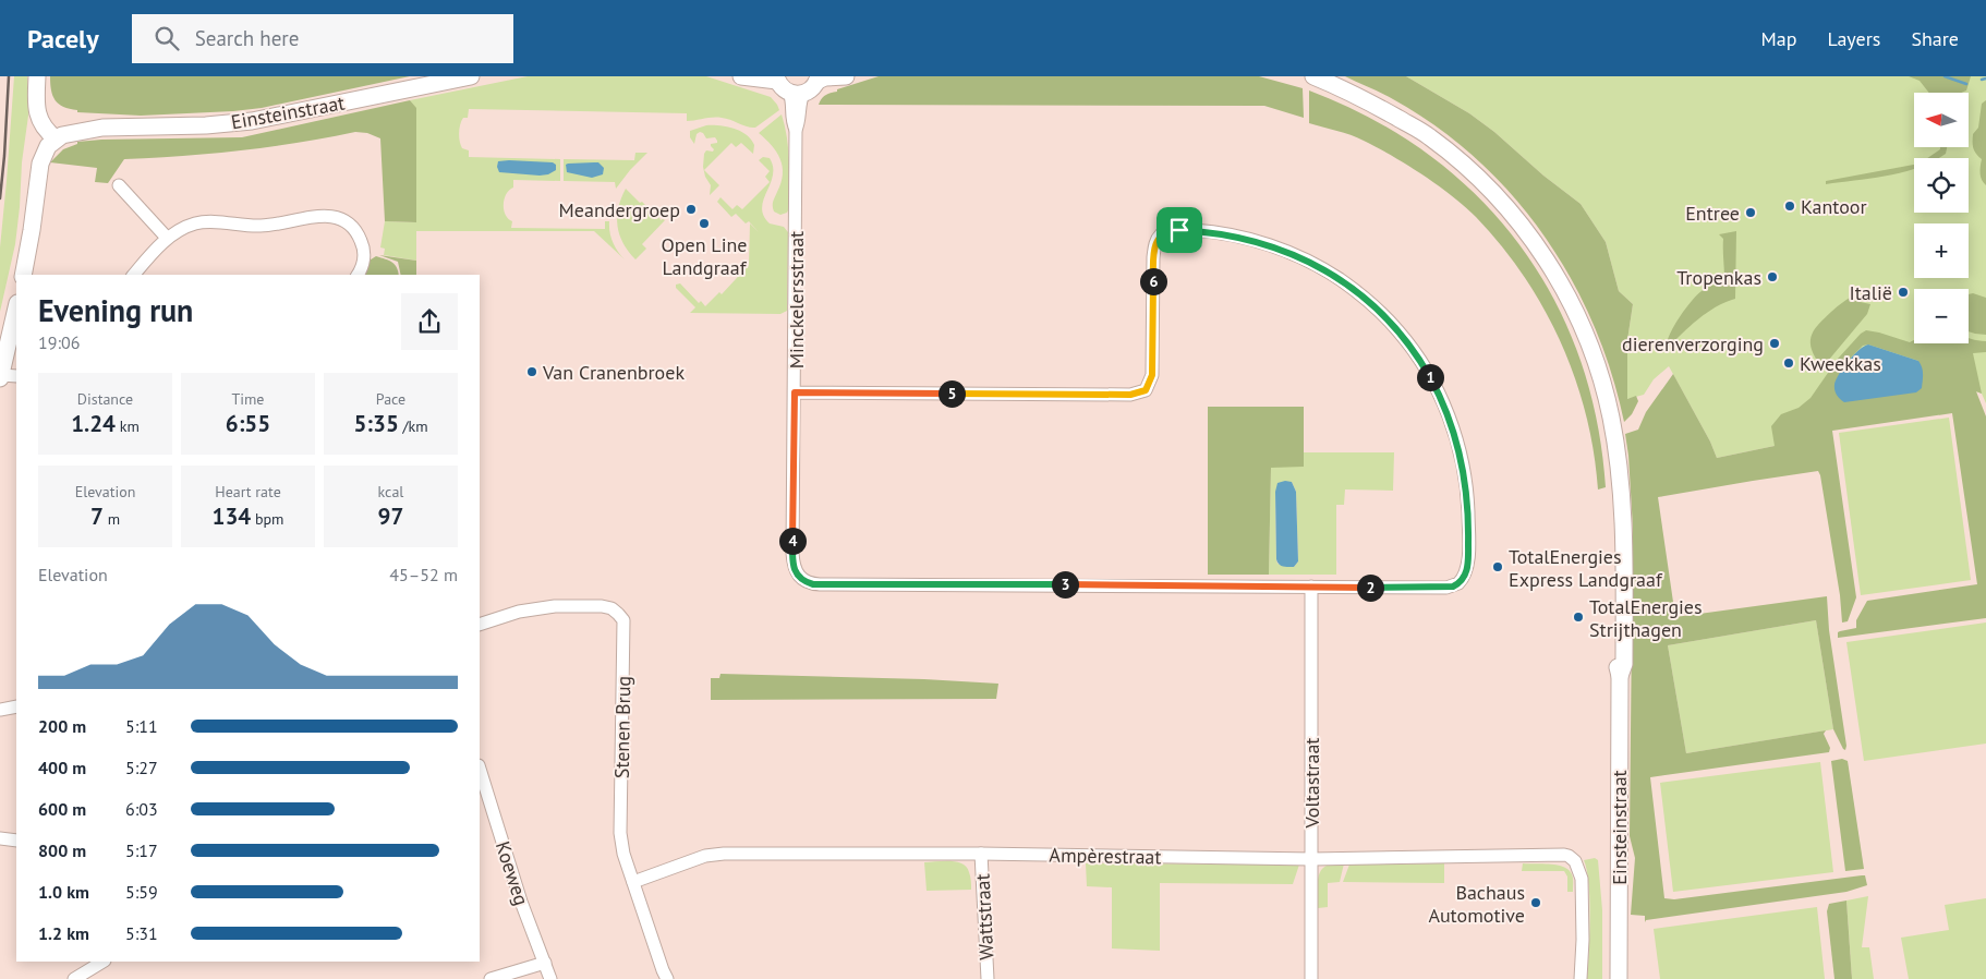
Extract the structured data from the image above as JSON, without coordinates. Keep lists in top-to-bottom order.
{
  "streets": {
    "main road": ["Einsteinstraat"],
    "street": [
      "Minckelersstraat",
      "Stenen Brug",
      "Voltastraat",
      "Ampèrestraat",
      "Koeweg",
      "Wattstraat"
    ]
  },
  "crossings": [
    ["Minckelersstraat", "Voltastraat"],
    ["Stenen Brug", "Ampèrestraat"],
    ["Voltastraat", "Ampèrestraat"],
    ["Ampèrestraat", "Wattstraat"]
  ],
  "places": [
    "Kantoor",
    "Meandergroep",
    "Entree",
    "Open Line Landgraaf",
    "Tropenkas",
    "Italië",
    "dierenverzorging",
    "Kweekkas",
    "Van Cranenbroek",
    "TotalEnergies Express Landgraaf",
    "TotalEnergies Strijthagen",
    "Bachaus Automotive"
  ],
  "north": "left",
  "page": {
    "header": "Pacely",
    "search": "Search here",
    "nav": ["Map", "Layers", "Share"],
    "map_buttons": ["+", "−"],
    "pins": [
      "6",
      "1",
      "5",
      "4",
      "3",
      "2"
    ],
    "heading": ["Evening run", "19:06"],
    "stats": [
      ["Distance", "1.24 km"],
      ["Time", "6:55"],
      ["Pace", "5:35 /km"],
      ["Elevation", "7 m"],
      ["Heart rate", "134 bpm"],
      ["kcal", "97"]
    ],
    "chart": ["Elevation", "45–52 m"],
    "list": [
      {
        "name": "200 m",
        "note": "5:11"
      },
      {
        "name": "400 m",
        "note": "5:27"
      },
      {
        "name": "600 m",
        "note": "6:03"
      },
      {
        "name": "800 m",
        "note": "5:17"
      },
      {
        "name": "1.0 km",
        "note": "5:59"
      },
      {
        "name": "1.2 km",
        "note": "5:31"
      }
    ]
  }
}
